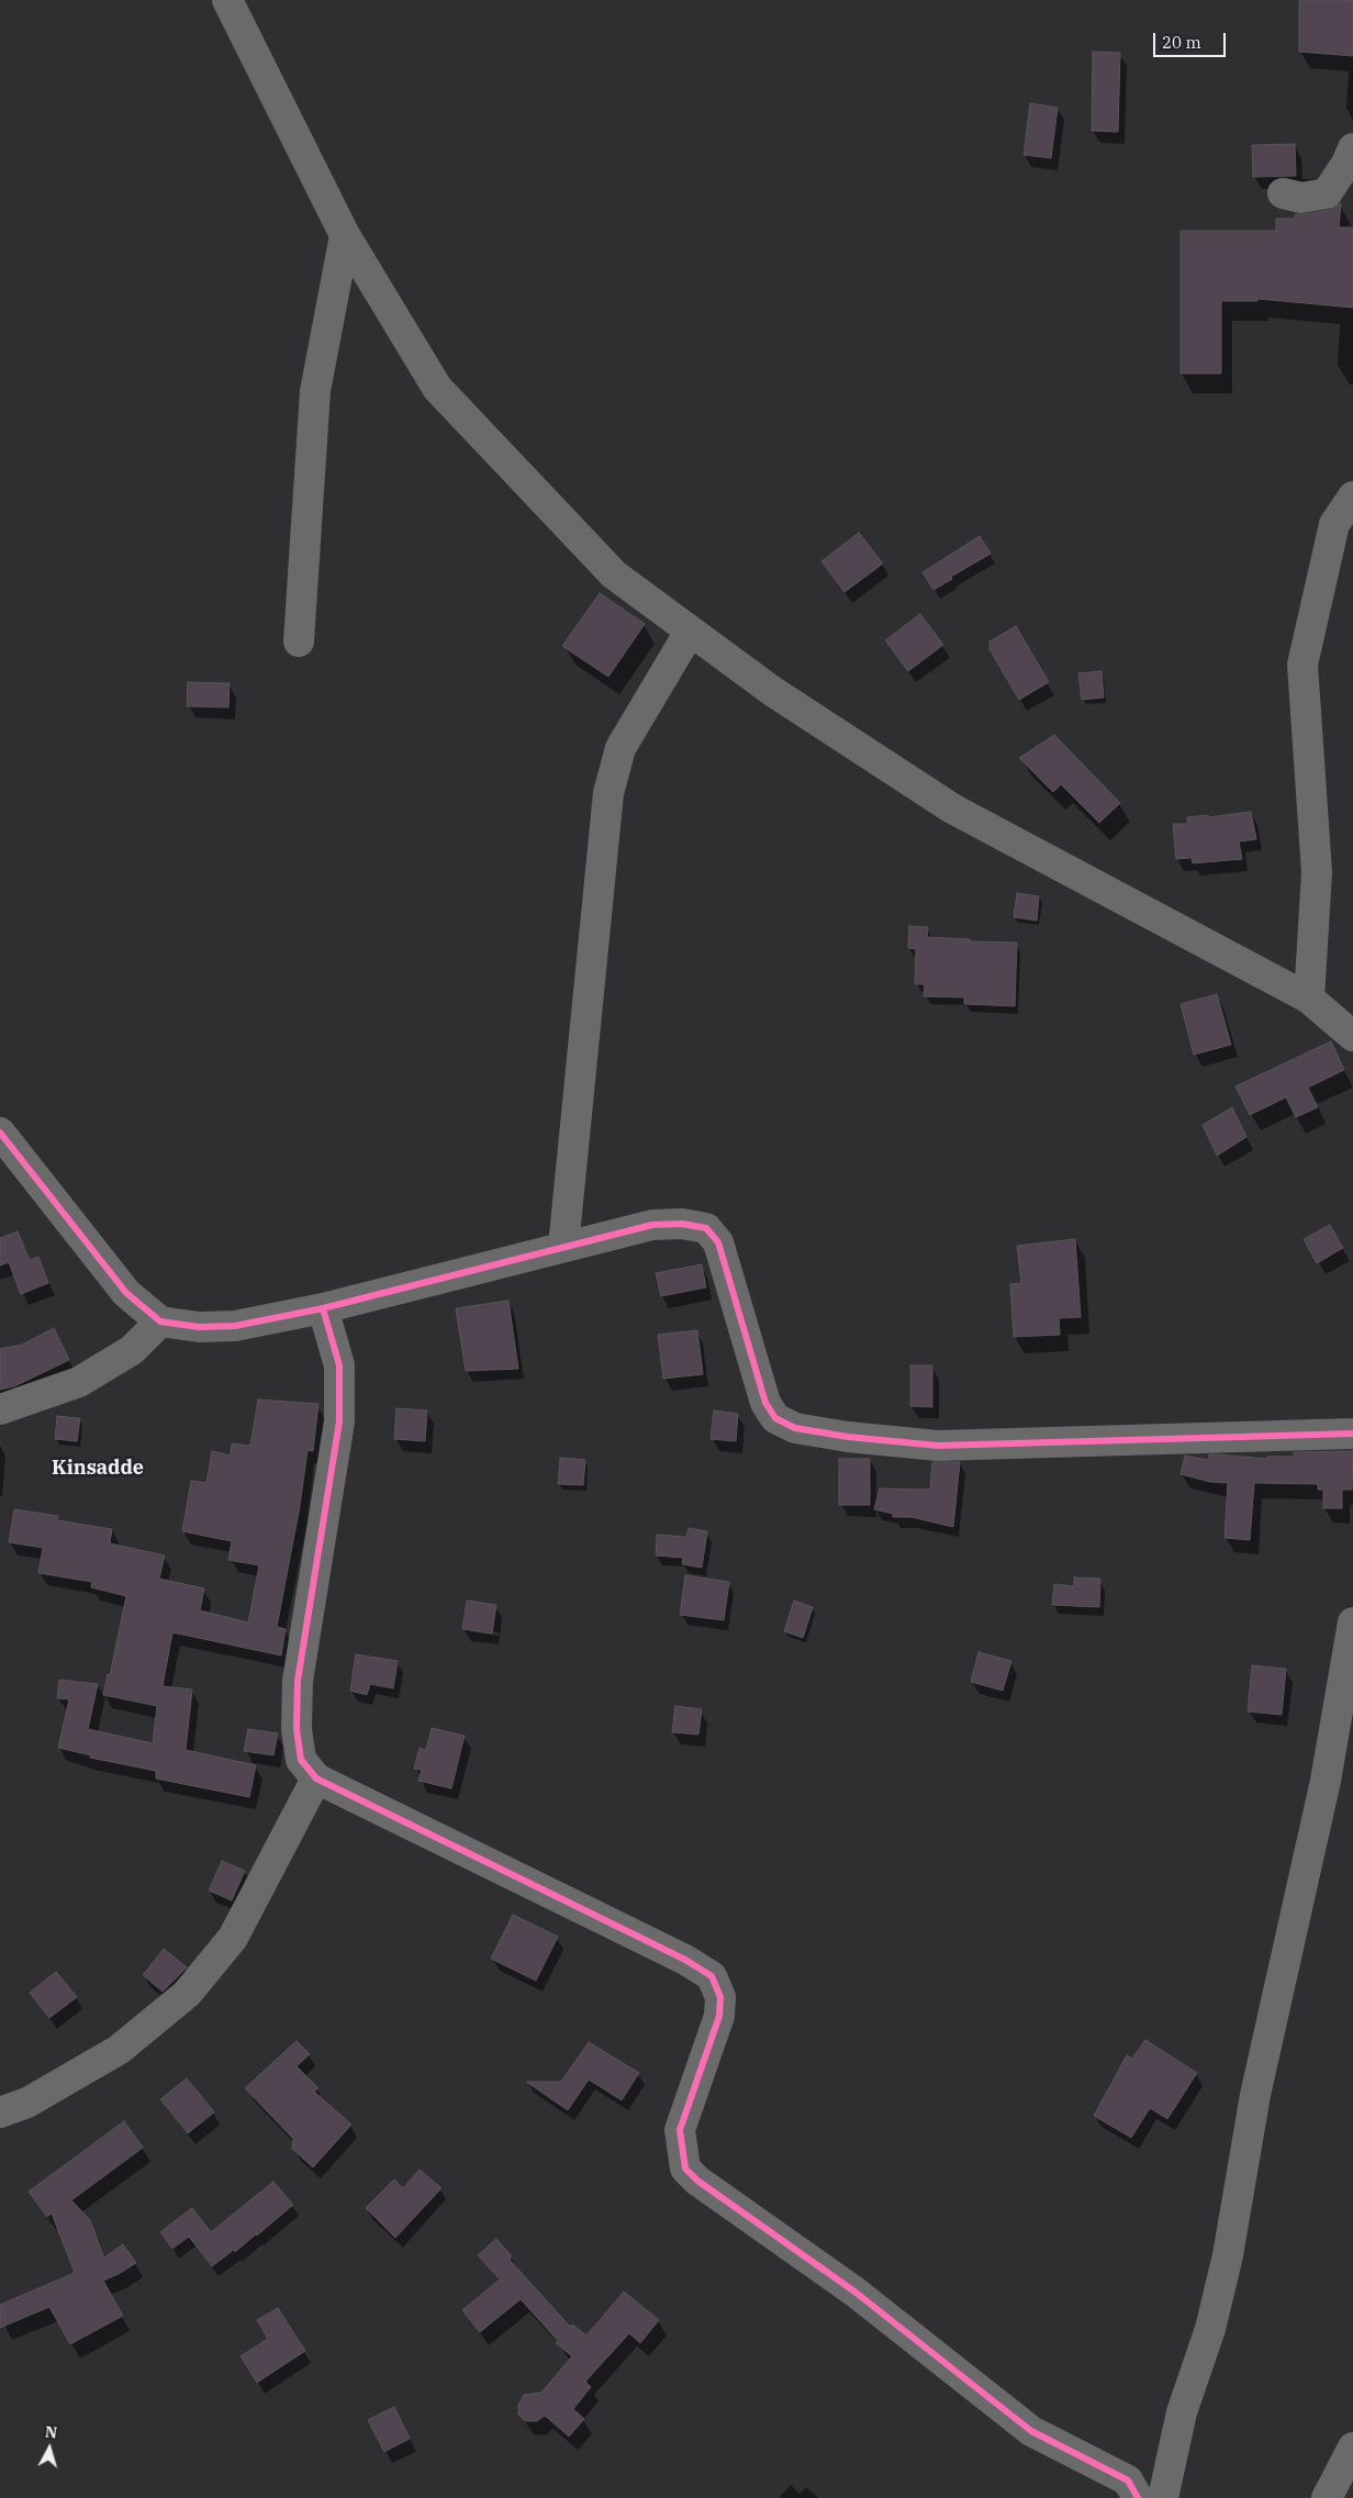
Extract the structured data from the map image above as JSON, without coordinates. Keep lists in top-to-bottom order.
{
  "districts": ["Kinsadde"],
  "scale_bar": "20 m",
  "north": "top"
}
